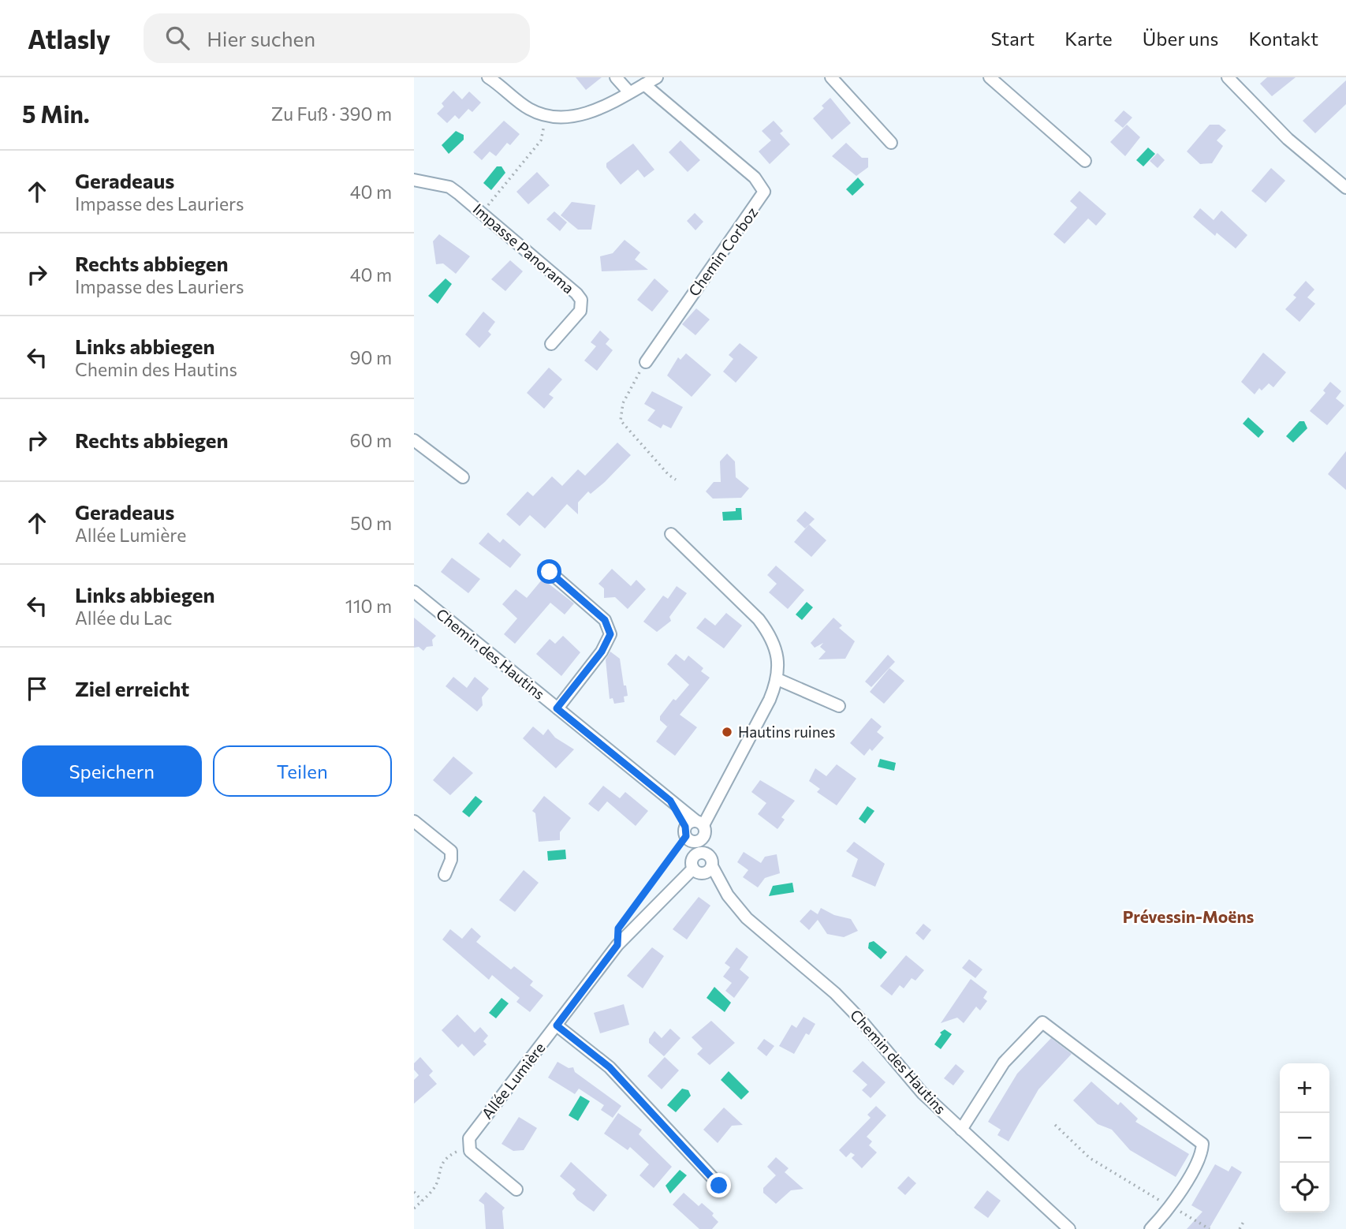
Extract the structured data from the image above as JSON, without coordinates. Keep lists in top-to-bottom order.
{
  "streets": {
    "street": [
      "Impasse Panorama",
      "Chemin Corboz",
      "Chemin des Hautins",
      "Allée Lumière"
    ]
  },
  "crossings": [
    ["Chemin des Hautins", "Allée Lumière"]
  ],
  "districts": ["Prévessin-Moëns"],
  "places": ["Hautins ruines"],
  "page": {
    "header": "Atlasly",
    "search": "Hier suchen",
    "nav": [
      "Start",
      "Karte",
      "Über uns",
      "Kontakt"
    ],
    "heading": ["5 Min.", "Zu Fuß · 390 m"],
    "list": [
      ["Geradeaus", "Impasse des Lauriers", "40 m"],
      ["Rechts abbiegen", "Impasse des Lauriers", "40 m"],
      ["Links abbiegen", "Chemin des Hautins", "90 m"],
      ["Rechts abbiegen", "60 m"],
      ["Geradeaus", "Allée Lumière", "50 m"],
      ["Links abbiegen", "Allée du Lac", "110 m"],
      "Ziel erreicht"
    ],
    "buttons": ["Speichern", "Teilen"],
    "map_buttons": ["+", "−"]
  }
}
